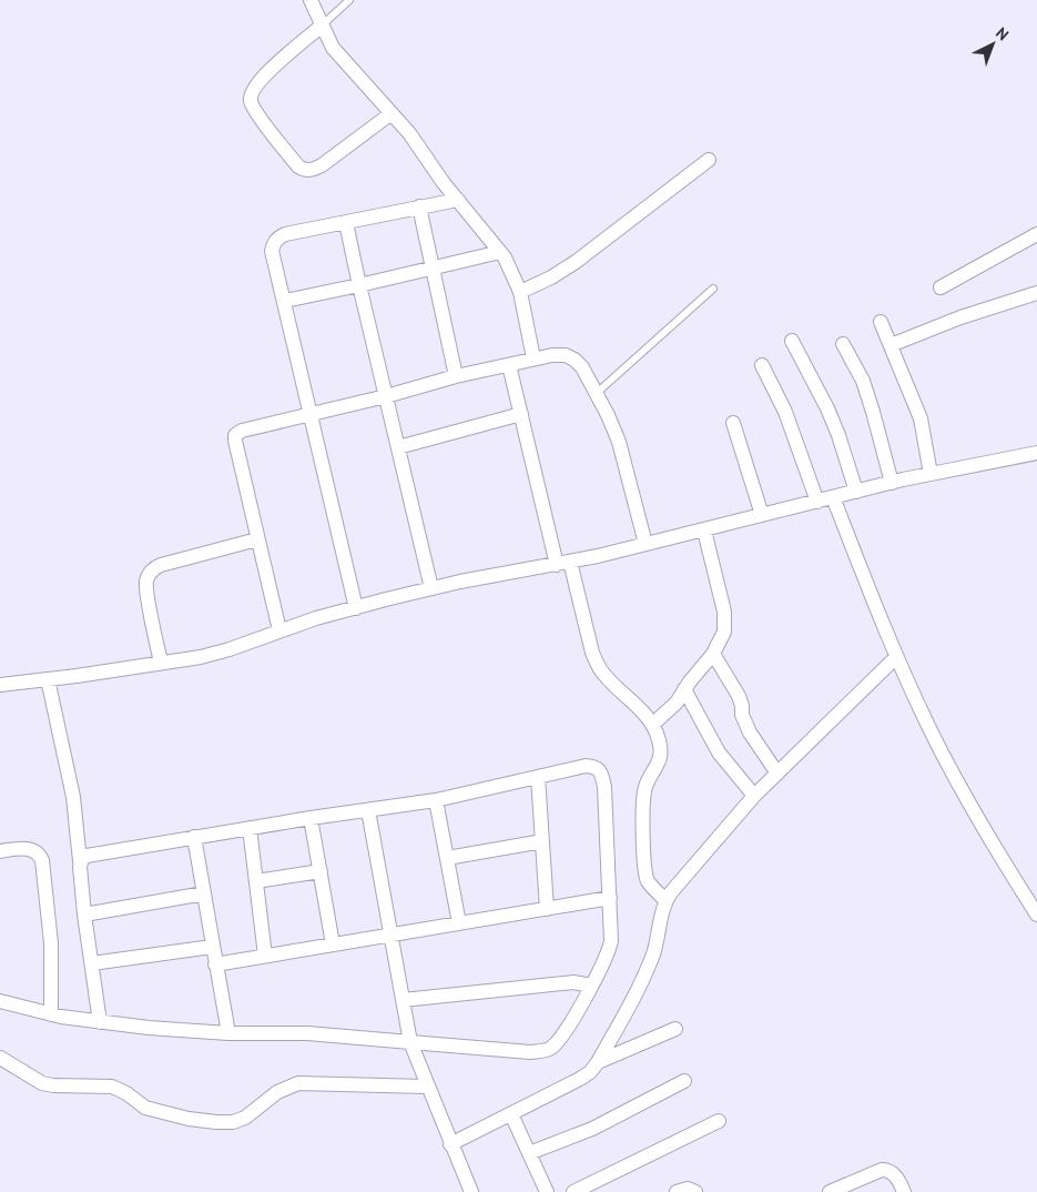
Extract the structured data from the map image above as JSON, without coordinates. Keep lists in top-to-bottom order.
{
  "north": "top right"
}
